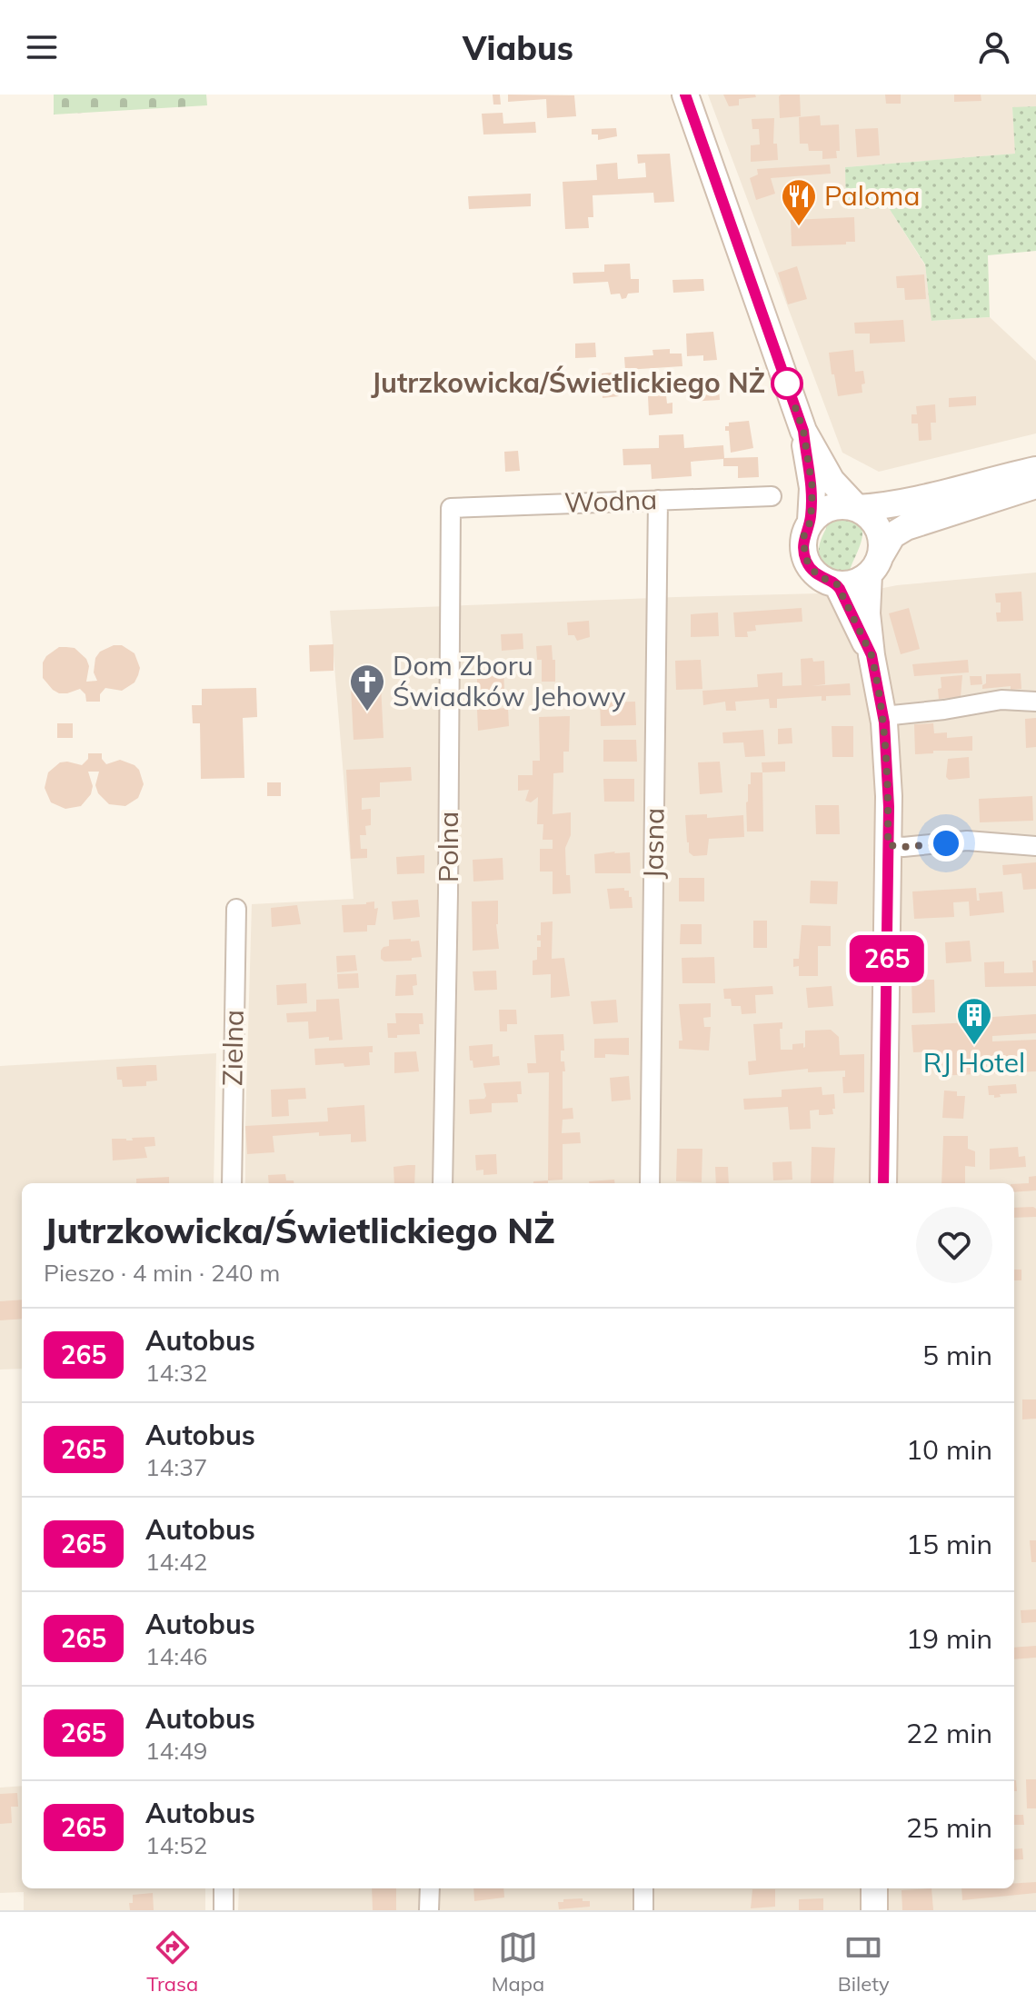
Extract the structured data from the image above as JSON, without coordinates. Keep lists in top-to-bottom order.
{
  "streets": {
    "street": [
      "Wodna",
      "Jasna",
      "Polna",
      "Zielna"
    ]
  },
  "crossings": [
    ["Wodna", "Jasna"],
    ["Wodna", "Polna"]
  ],
  "places": {
    "restaurant": ["Paloma"],
    "other": ["Jutrzkowicka/Świetlickiego NŻ"],
    "church": ["Dom Zboru Świadków Jehowy"],
    "building": ["RJ Hotel"]
  },
  "lines": ["bus line 265"],
  "page": {
    "header": "Viabus",
    "on_map": "265",
    "heading": ["Jutrzkowicka/Świetlickiego NŻ", "Pieszo · 4 min · 240 m"],
    "list": [
      {
        "mark": "265",
        "name": "Autobus",
        "note": "14:32",
        "value": "5 min"
      },
      {
        "mark": "265",
        "name": "Autobus",
        "note": "14:37",
        "value": "10 min"
      },
      {
        "mark": "265",
        "name": "Autobus",
        "note": "14:42",
        "value": "15 min"
      },
      {
        "mark": "265",
        "name": "Autobus",
        "note": "14:46",
        "value": "19 min"
      },
      {
        "mark": "265",
        "name": "Autobus",
        "note": "14:49",
        "value": "22 min"
      },
      {
        "mark": "265",
        "name": "Autobus",
        "note": "14:52",
        "value": "25 min"
      }
    ],
    "tabs": ["Trasa", "Mapa", "Bilety"]
  }
}
